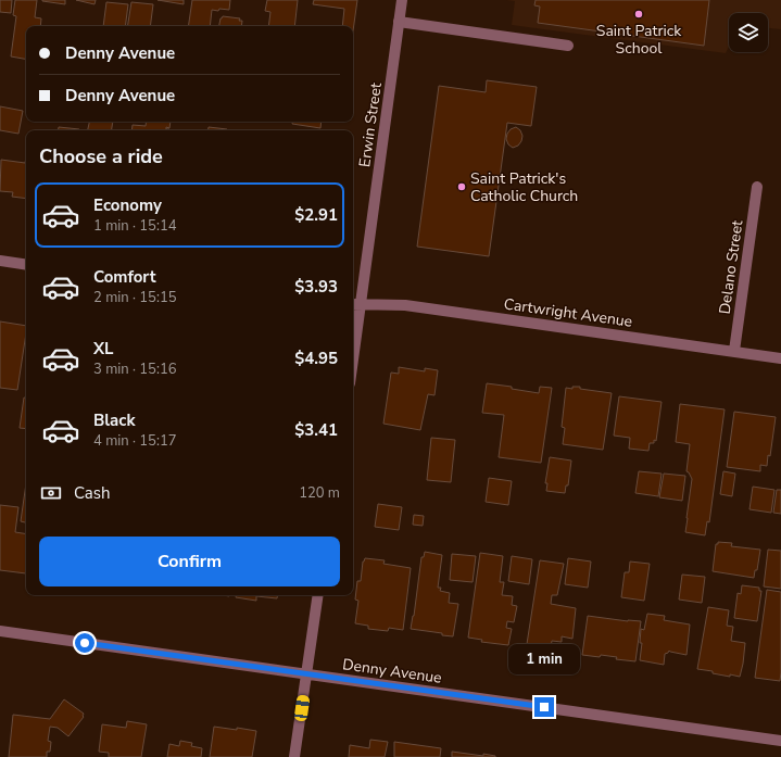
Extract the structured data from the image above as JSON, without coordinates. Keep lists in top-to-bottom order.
{
  "streets": {
    "street": [
      "Erwin Street",
      "Delano Street",
      "Cartwright Avenue",
      "Denny Avenue"
    ]
  },
  "crossings": [
    ["Erwin Street", "Cartwright Avenue"],
    ["Delano Street", "Cartwright Avenue"]
  ],
  "places": ["Saint Patrick School", "Saint Patrick's Catholic Church"],
  "page": {
    "banner": ["Denny Avenue", "Denny Avenue"],
    "heading": "Choose a ride",
    "list": [
      {
        "name": "Economy",
        "note": "1 min · 15:14",
        "value": "$2.91"
      },
      {
        "name": "Comfort",
        "note": "2 min · 15:15",
        "value": "$3.93"
      },
      {
        "name": "XL",
        "note": "3 min · 15:16",
        "value": "$4.95"
      },
      {
        "name": "Black",
        "note": "4 min · 15:17",
        "value": "$3.41"
      }
    ],
    "pay": ["Cash", "120 m"],
    "buttons": "Confirm",
    "bubble": "1 min"
  }
}
